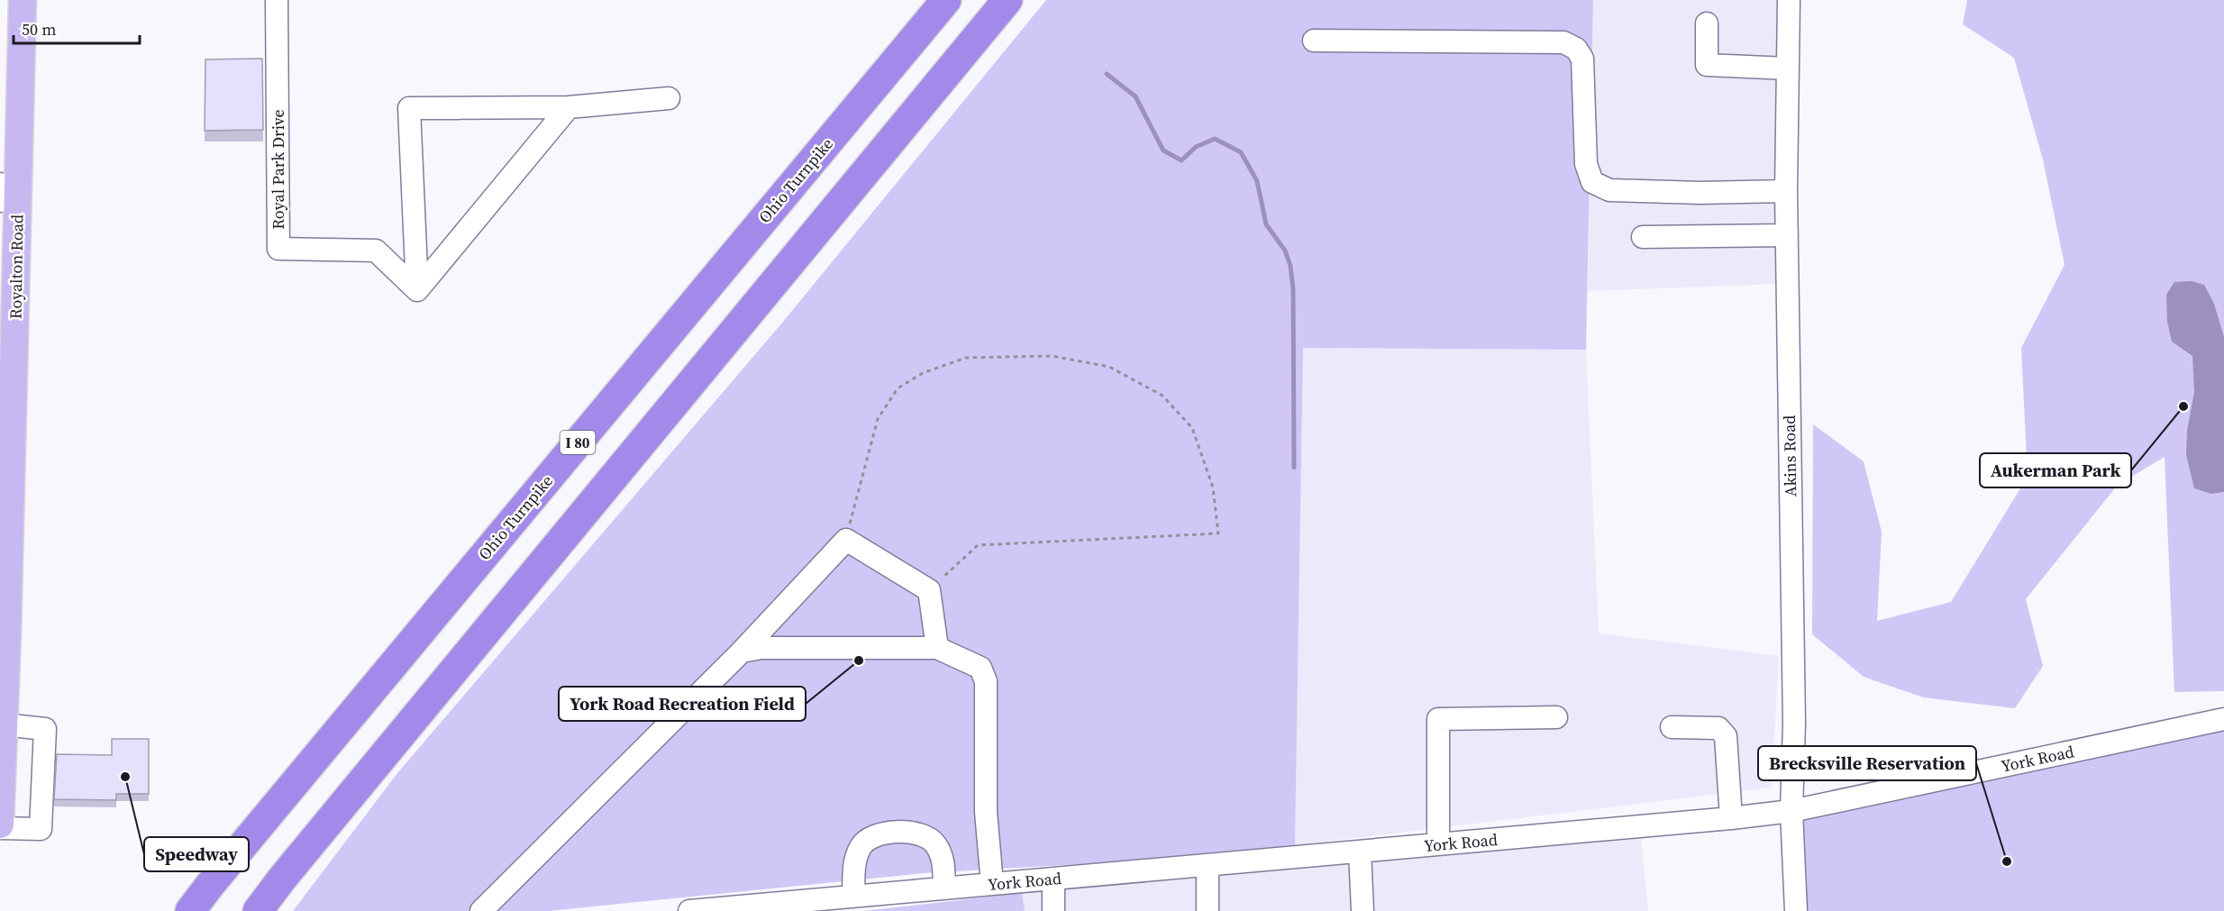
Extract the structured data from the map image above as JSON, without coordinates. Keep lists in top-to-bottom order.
{
  "streets": {
    "highway": ["Ohio Turnpike", "I 80"],
    "main road": ["Royalton Road"],
    "street": ["Royal Park Drive", "Akins Road", "York Road"]
  },
  "crossings": [
    ["Akins Road", "York Road"]
  ],
  "places": [
    "Aukerman Park",
    "York Road Recreation Field",
    "Speedway",
    "Brecksville Reservation"
  ],
  "scale_bar": "50 m"
}
